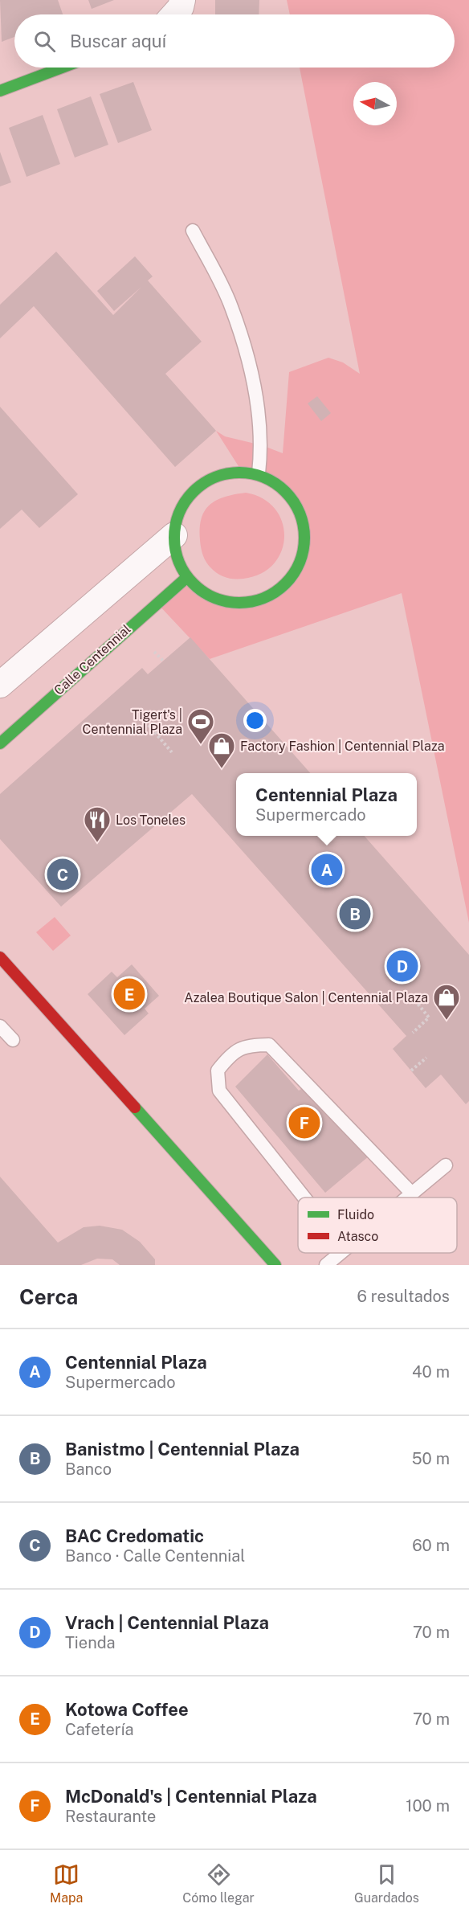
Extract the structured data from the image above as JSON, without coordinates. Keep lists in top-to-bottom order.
{
  "streets": {
    "street": ["Calle Centennial"]
  },
  "places": {
    "sports": ["Tigert's | Centennial Plaza"],
    "shop": ["Factory Fashion | Centennial Plaza", "Azalea Boutique Salon | Centennial Plaza"],
    "restaurant": ["Los Toneles"]
  },
  "legend": ["Fluido", "Atasco"],
  "north": "left",
  "page": {
    "search": "Buscar aquí",
    "popup": ["Centennial Plaza", "Supermercado"],
    "pins": [
      "A",
      "C",
      "B",
      "D",
      "E",
      "F"
    ],
    "heading": ["Cerca", "6 resultados"],
    "list": [
      {
        "mark": "A",
        "name": "Centennial Plaza",
        "note": "Supermercado",
        "value": "40 m"
      },
      {
        "mark": "B",
        "name": "Banistmo | Centennial Plaza",
        "note": "Banco",
        "value": "50 m"
      },
      {
        "mark": "C",
        "name": "BAC Credomatic",
        "note": "Banco · Calle Centennial",
        "value": "60 m"
      },
      {
        "mark": "D",
        "name": "Vrach | Centennial Plaza",
        "note": "Tienda",
        "value": "70 m"
      },
      {
        "mark": "E",
        "name": "Kotowa Coffee",
        "note": "Cafetería",
        "value": "70 m"
      },
      {
        "mark": "F",
        "name": "McDonald's | Centennial Plaza",
        "note": "Restaurante",
        "value": "100 m"
      }
    ],
    "nav": ["Mapa", "Cómo llegar", "Guardados"]
  }
}
